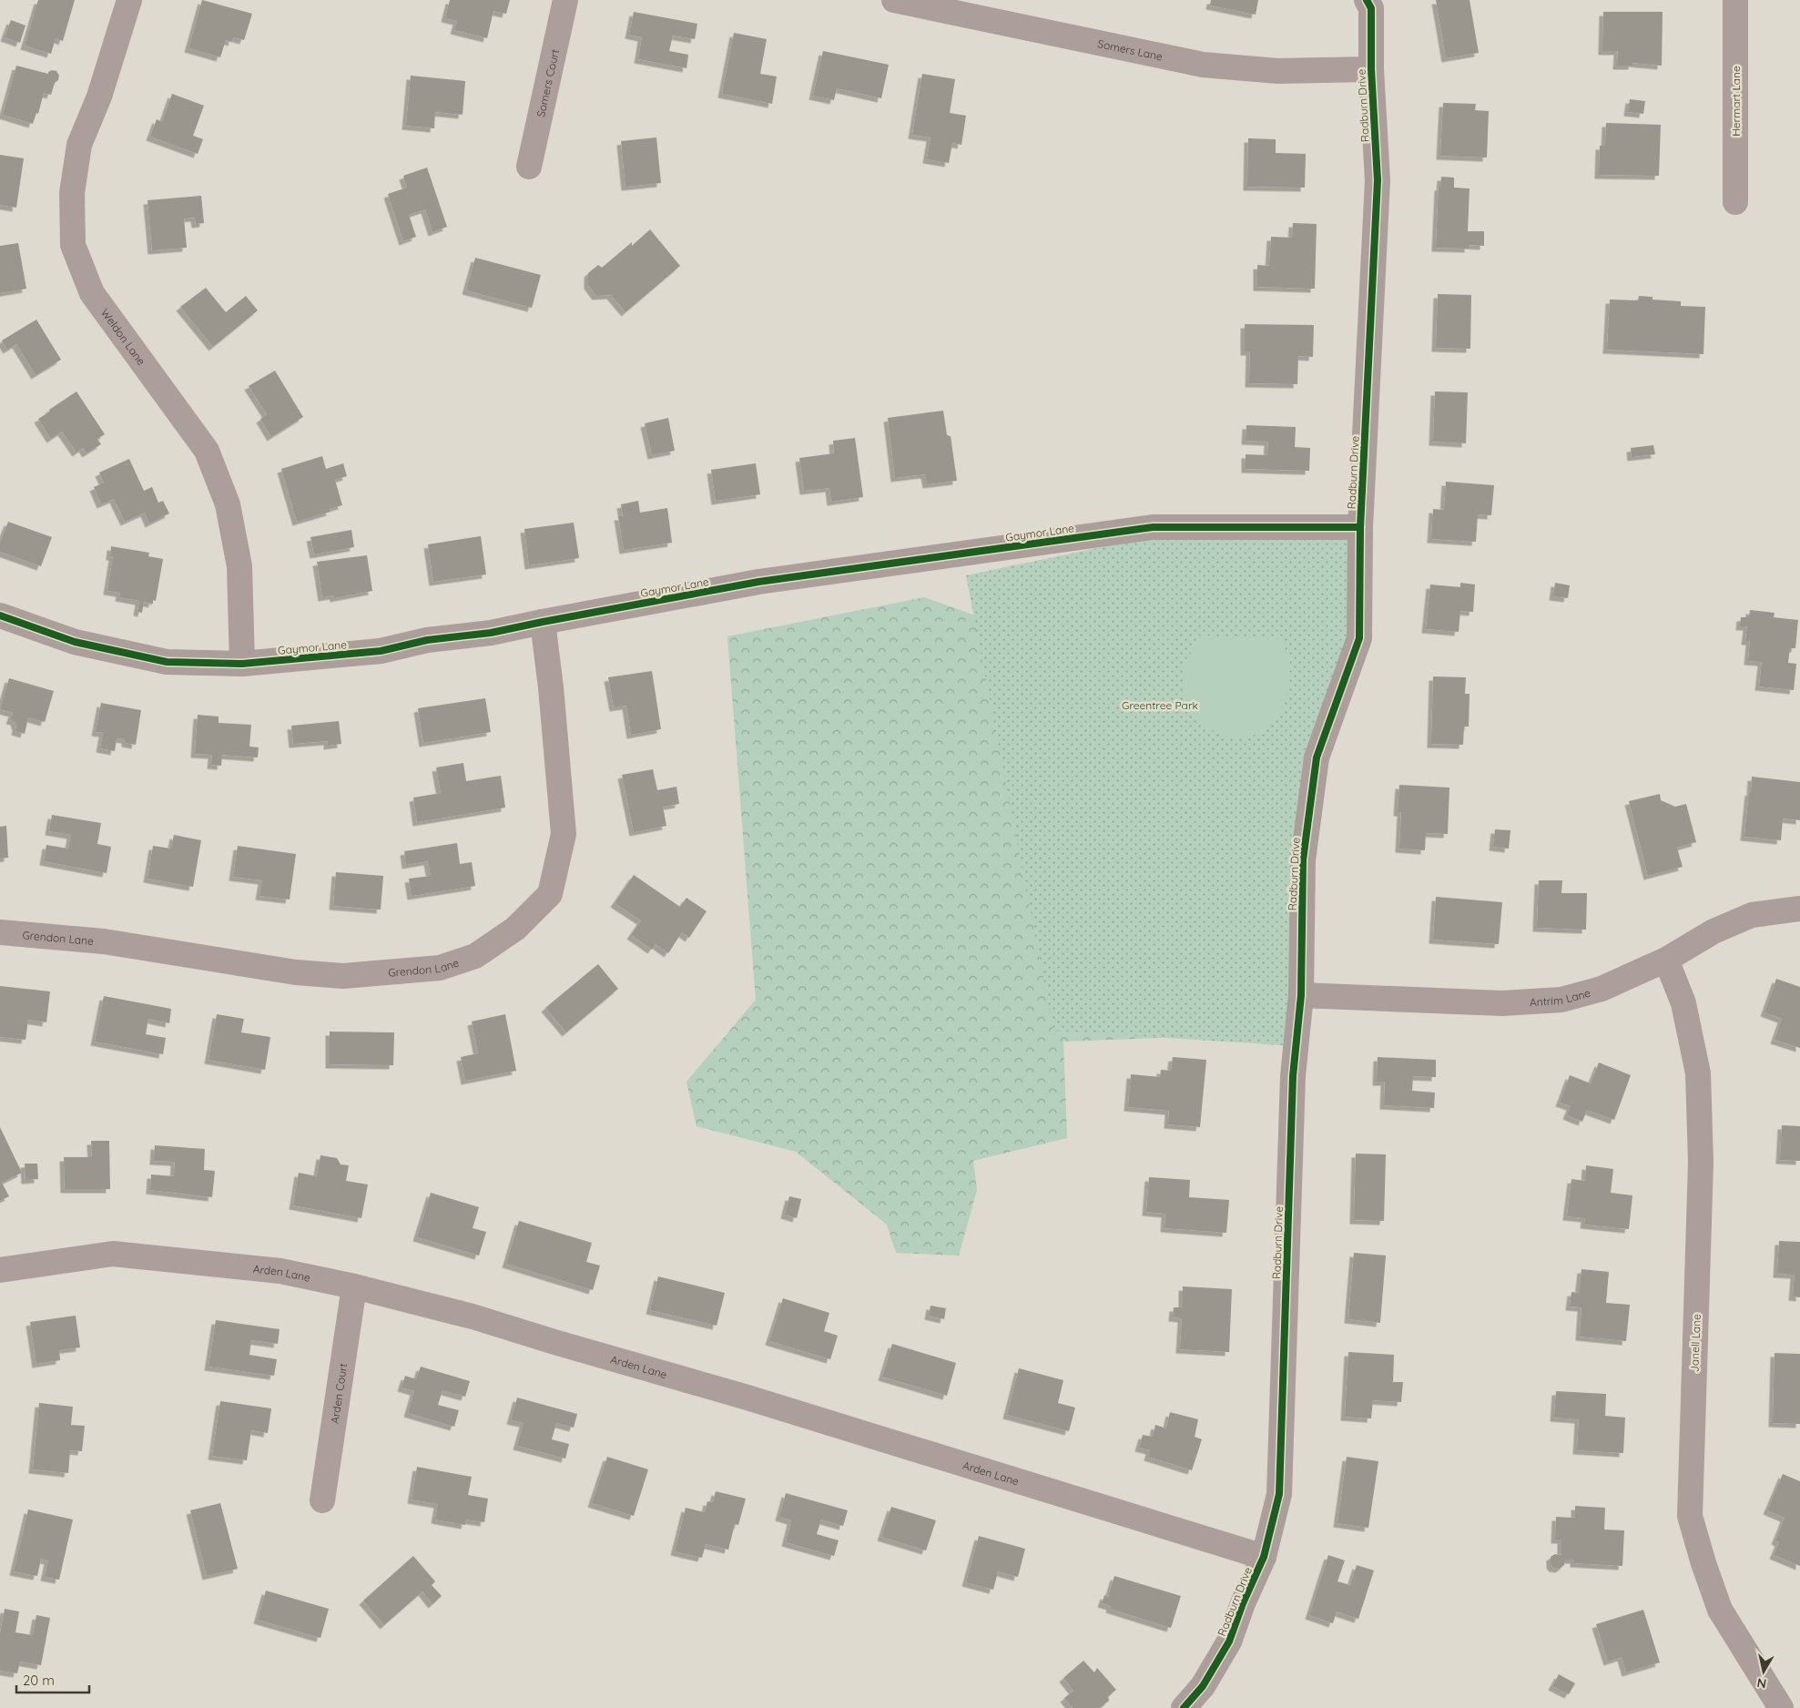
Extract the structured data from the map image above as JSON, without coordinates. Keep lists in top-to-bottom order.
{
  "streets": {
    "street": [
      "Somers Lane",
      "Somers Court",
      "Hermart Lane",
      "Radburn Drive",
      "Weldon Lane",
      "Gaymor Lane",
      "Grendon Lane",
      "Antrim Lane",
      "Arden Lane",
      "Janell Lane",
      "Arden Court"
    ]
  },
  "crossings": [
    ["Somers Lane", "Radburn Drive"],
    ["Radburn Drive", "Gaymor Lane"],
    ["Radburn Drive", "Antrim Lane"],
    ["Radburn Drive", "Arden Lane"],
    ["Weldon Lane", "Gaymor Lane"],
    ["Gaymor Lane", "Grendon Lane"],
    ["Antrim Lane", "Janell Lane"],
    ["Arden Lane", "Arden Court"]
  ],
  "parks": ["Greentree Park"],
  "scale_bar": "20 m",
  "north": "bottom"
}
